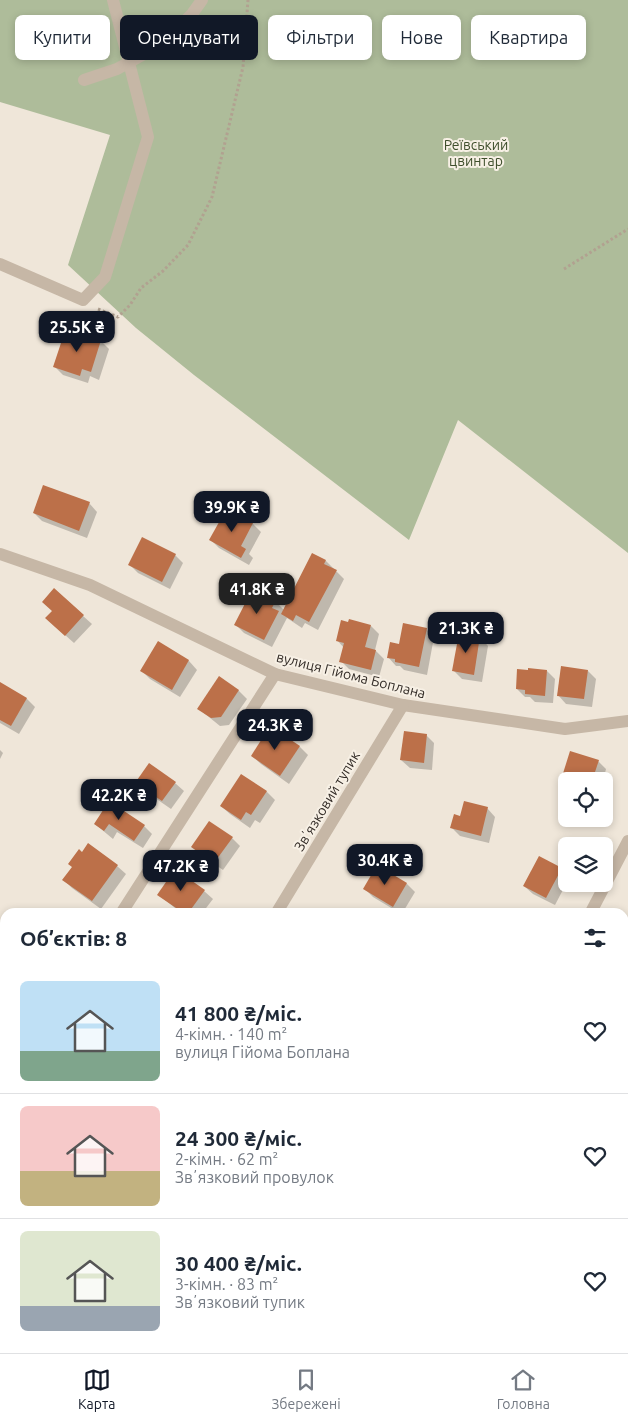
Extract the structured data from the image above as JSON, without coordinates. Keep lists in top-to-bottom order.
{
  "streets": {
    "street": ["вулиця Гійома Боплана", "Звʼязковий тупик"]
  },
  "crossings": [
    ["вулиця Гійома Боплана", "Звʼязковий тупик"]
  ],
  "parks": ["Реївський цвинтар"],
  "page": {
    "chip": [
      "Купити",
      "Орендувати",
      "Фільтри",
      "Нове",
      "Квартира"
    ],
    "price": [
      "25.5K ₴",
      "39.9K ₴",
      "41.8K ₴",
      "21.3K ₴",
      "24.3K ₴",
      "42.2K ₴",
      "30.4K ₴",
      "47.2K ₴"
    ],
    "heading": "Об’єктів: 8",
    "list": [
      {
        "name": "41 800 ₴/міс.",
        "note": "4-кімн. · 140 m² · вулиця Гійома Боплана"
      },
      {
        "name": "24 300 ₴/міс.",
        "note": "2-кімн. · 62 m² · Звʼязковий провулок"
      },
      {
        "name": "30 400 ₴/міс.",
        "note": "3-кімн. · 83 m² · Звʼязковий тупик"
      }
    ],
    "tabs": ["Карта", "Збережені", "Головна"]
  }
}
